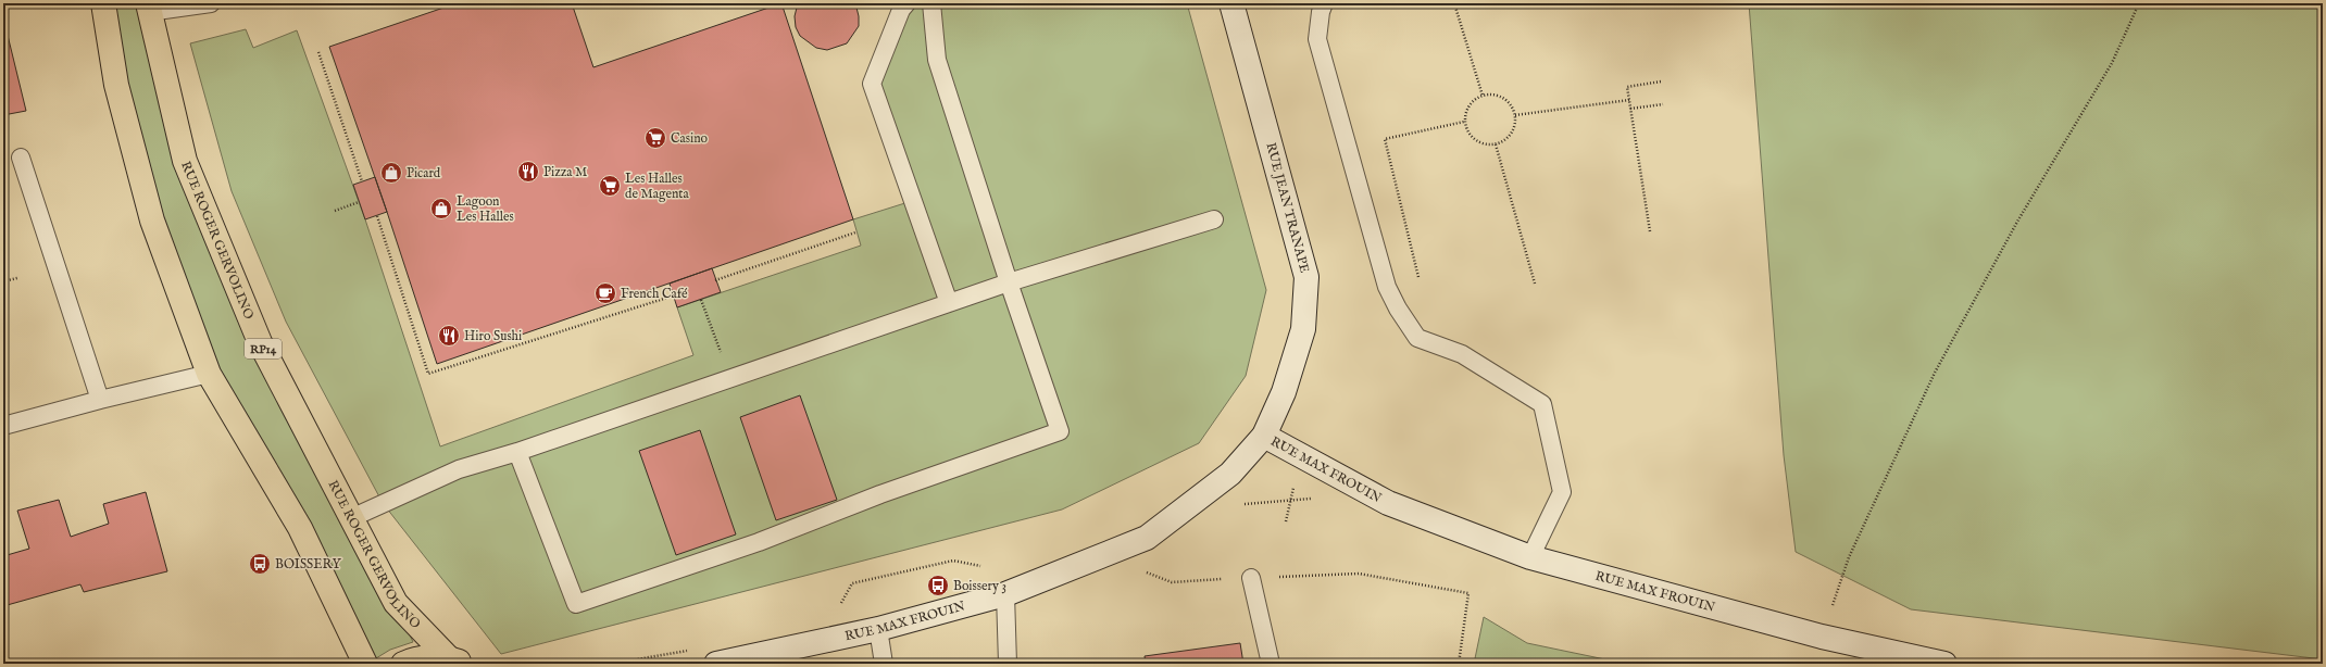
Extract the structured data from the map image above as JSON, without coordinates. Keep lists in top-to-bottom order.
{
  "streets": {
    "main road": [
      "RUE JEAN TRANAPE",
      "RUE ROGER GERVOLINO",
      "RP14",
      "RUE MAX FROUIN"
    ]
  },
  "crossings": [
    ["RUE JEAN TRANAPE", "RUE MAX FROUIN"]
  ],
  "places": {
    "supermarket": ["Casino", "Les Halles de Magenta"],
    "restaurant": ["Pizza M", "Hiro Sushi"],
    "shop": ["Picard", "Lagoon Les Halles"],
    "cafe": ["French Café"],
    "bus stop": ["BOISSERY", "Boissery 3"]
  }
}
